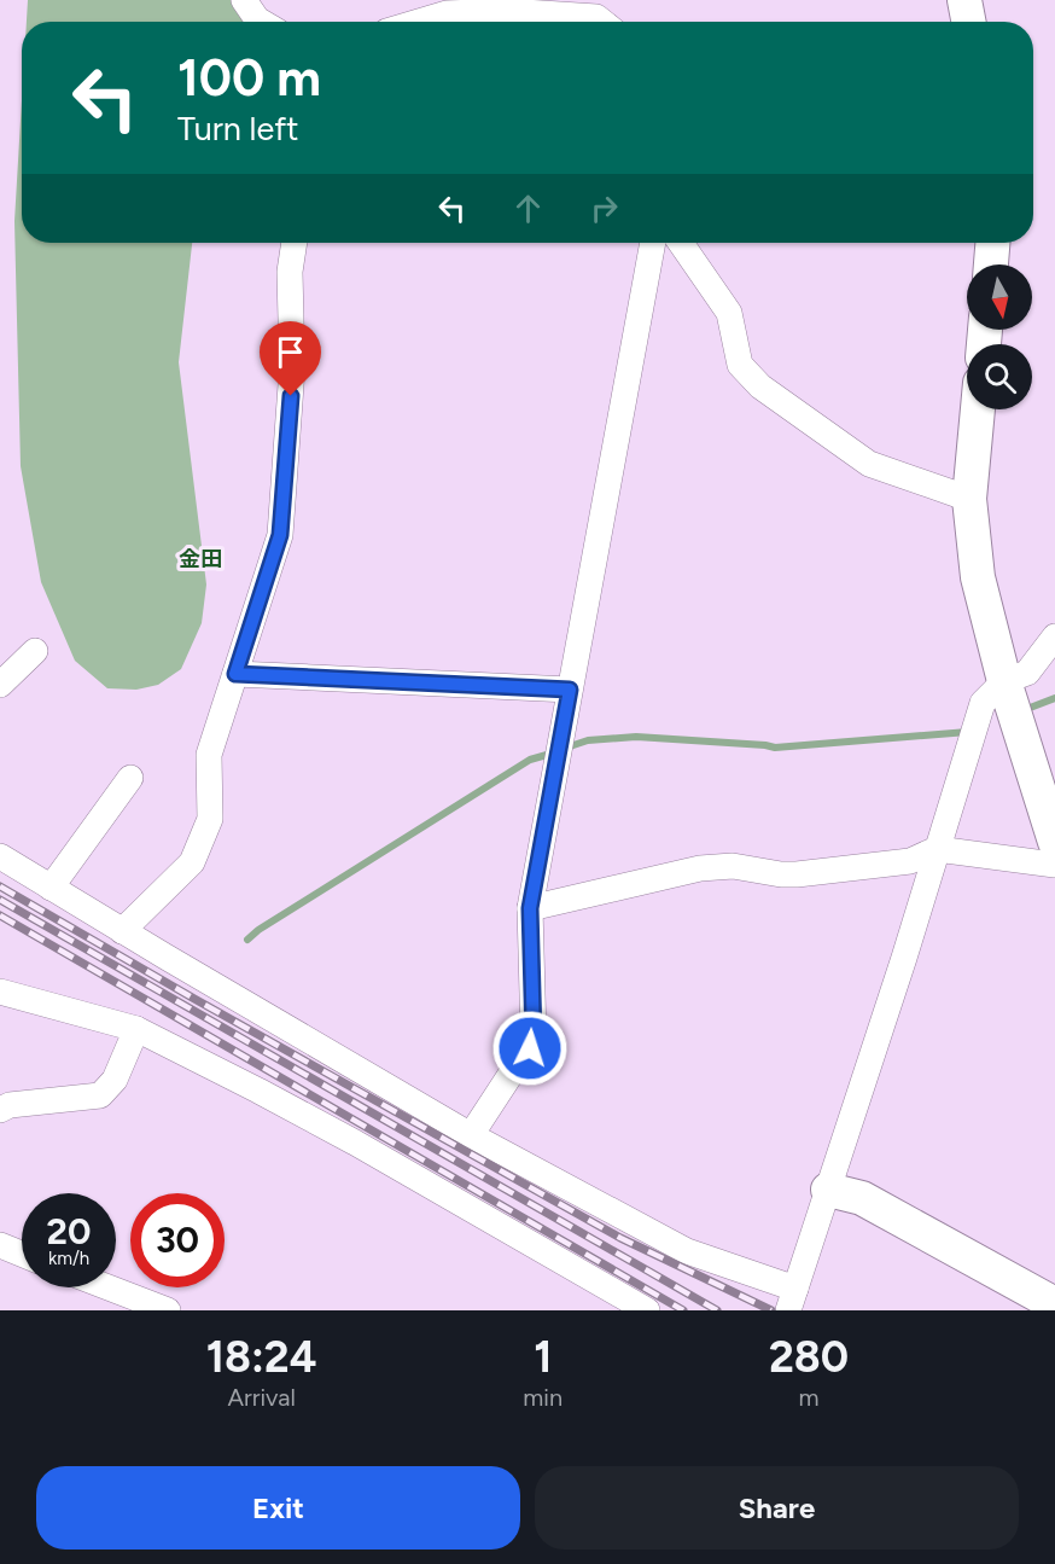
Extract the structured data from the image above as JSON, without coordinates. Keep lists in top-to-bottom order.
{
  "districts": ["金田"],
  "north": "bottom",
  "page": {
    "turn": ["100 m", "Turn left"],
    "speed": "20 km/h",
    "limit": "30",
    "eta": [
      "18:24",
      "Arrival",
      "1",
      "min",
      "280",
      "m"
    ],
    "buttons": ["Exit", "Share"]
  }
}
